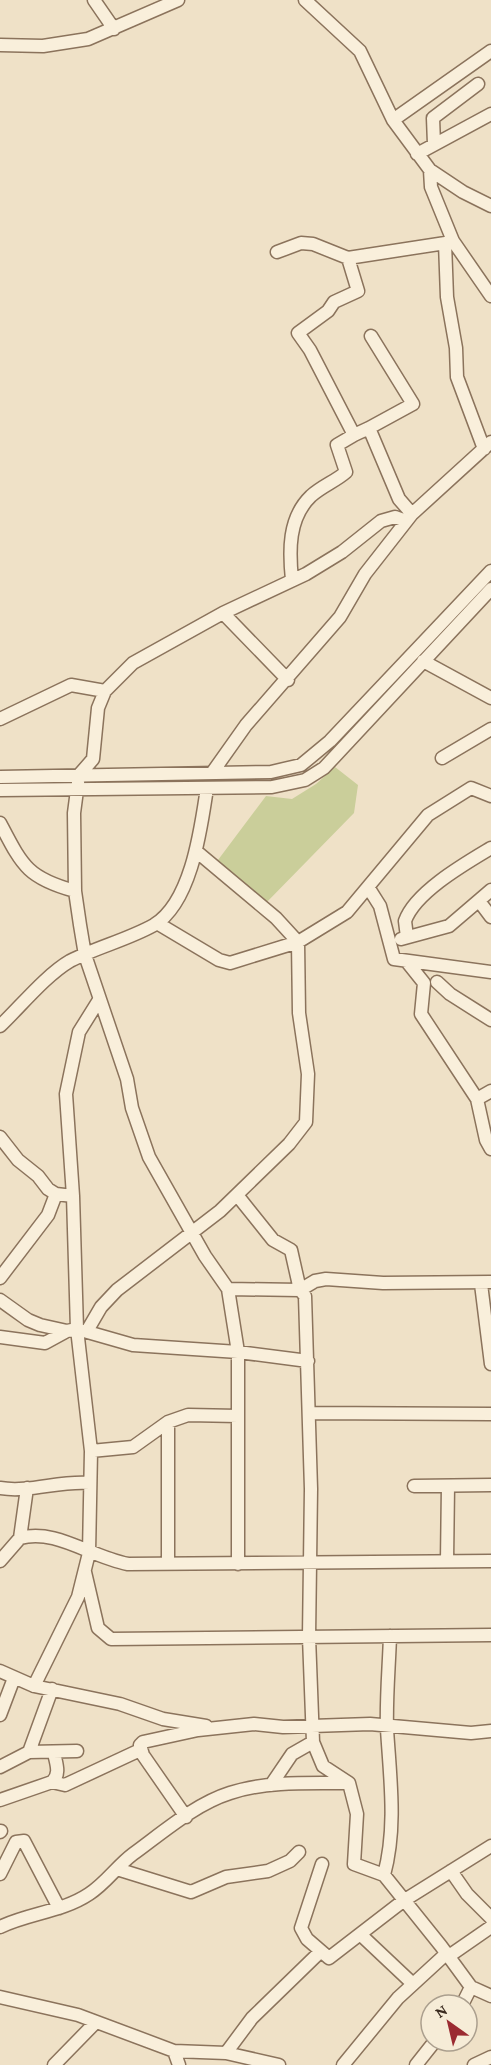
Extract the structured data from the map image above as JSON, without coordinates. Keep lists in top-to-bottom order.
{
  "north": "top left"
}
